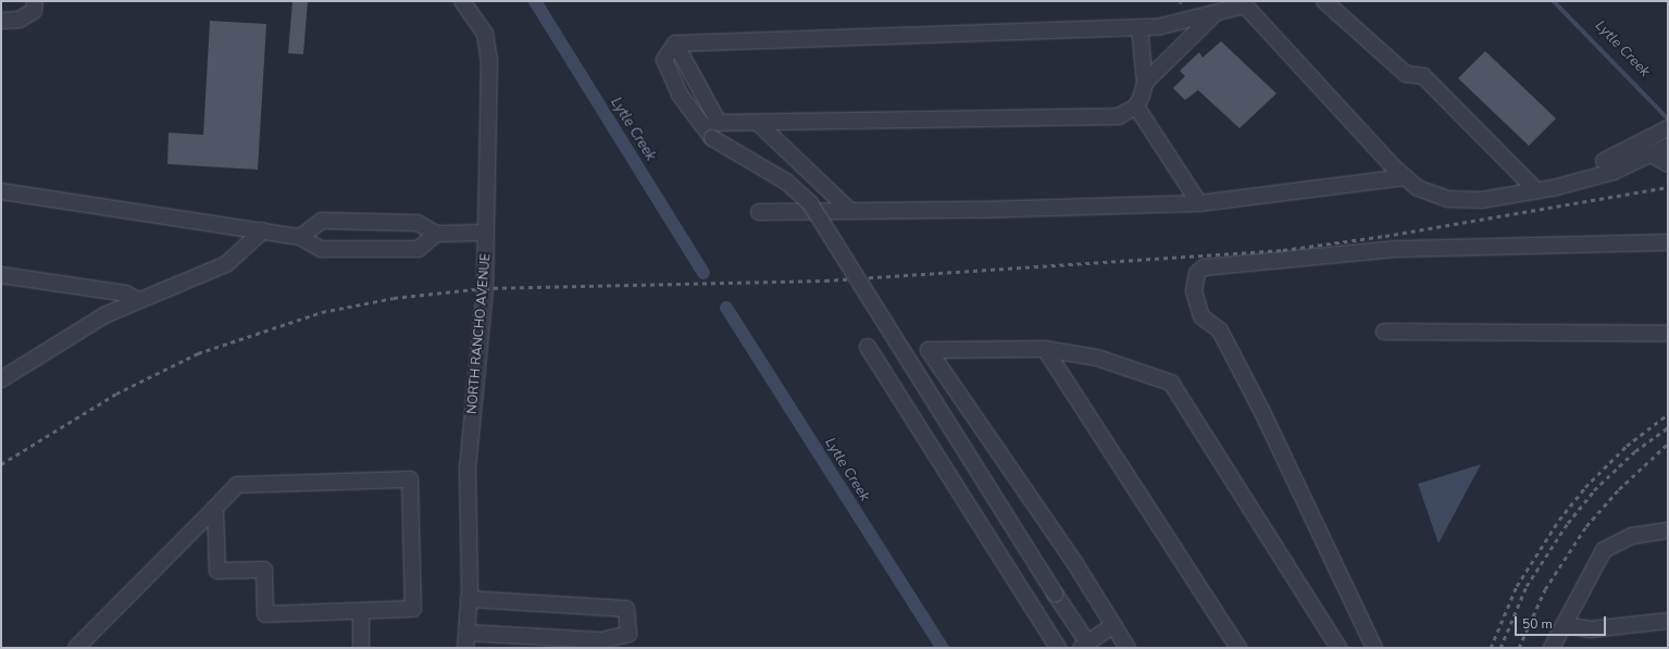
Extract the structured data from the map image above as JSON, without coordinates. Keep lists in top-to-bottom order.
{
  "streets": {
    "street": ["NORTH RANCHO AVENUE"]
  },
  "water": ["Lytle Creek"],
  "scale_bar": "50 m"
}
